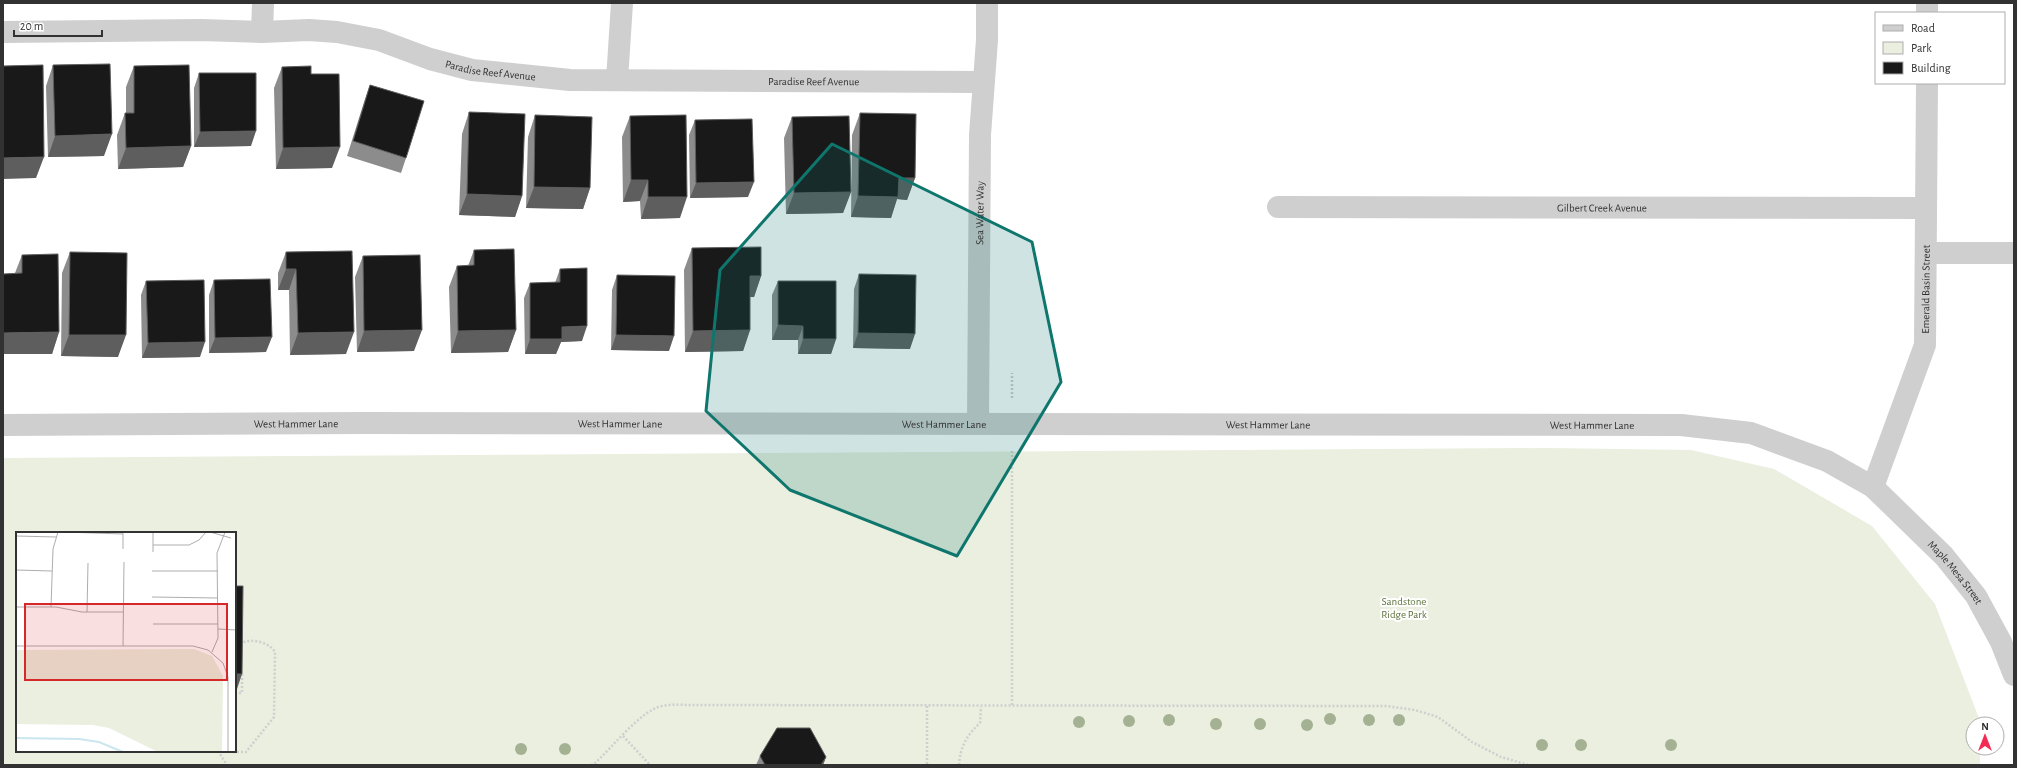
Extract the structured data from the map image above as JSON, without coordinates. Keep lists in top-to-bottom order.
{
  "streets": {
    "street": [
      "Paradise Reef Avenue",
      "Gilbert Creek Avenue",
      "Sea Water Way",
      "Emerald Basin Street",
      "West Hammer Lane",
      "Maple Mesa Street"
    ]
  },
  "crossings": [
    ["Paradise Reef Avenue", "Sea Water Way"],
    ["Gilbert Creek Avenue", "Emerald Basin Street"],
    ["Sea Water Way", "West Hammer Lane"],
    ["Emerald Basin Street", "West Hammer Lane"],
    ["Emerald Basin Street", "Maple Mesa Street"],
    ["West Hammer Lane", "Maple Mesa Street"]
  ],
  "parks": ["Sandstone Ridge Park"],
  "legend": ["Road", "Park", "Building"],
  "scale_bar": "20 m",
  "north": "top"
}
